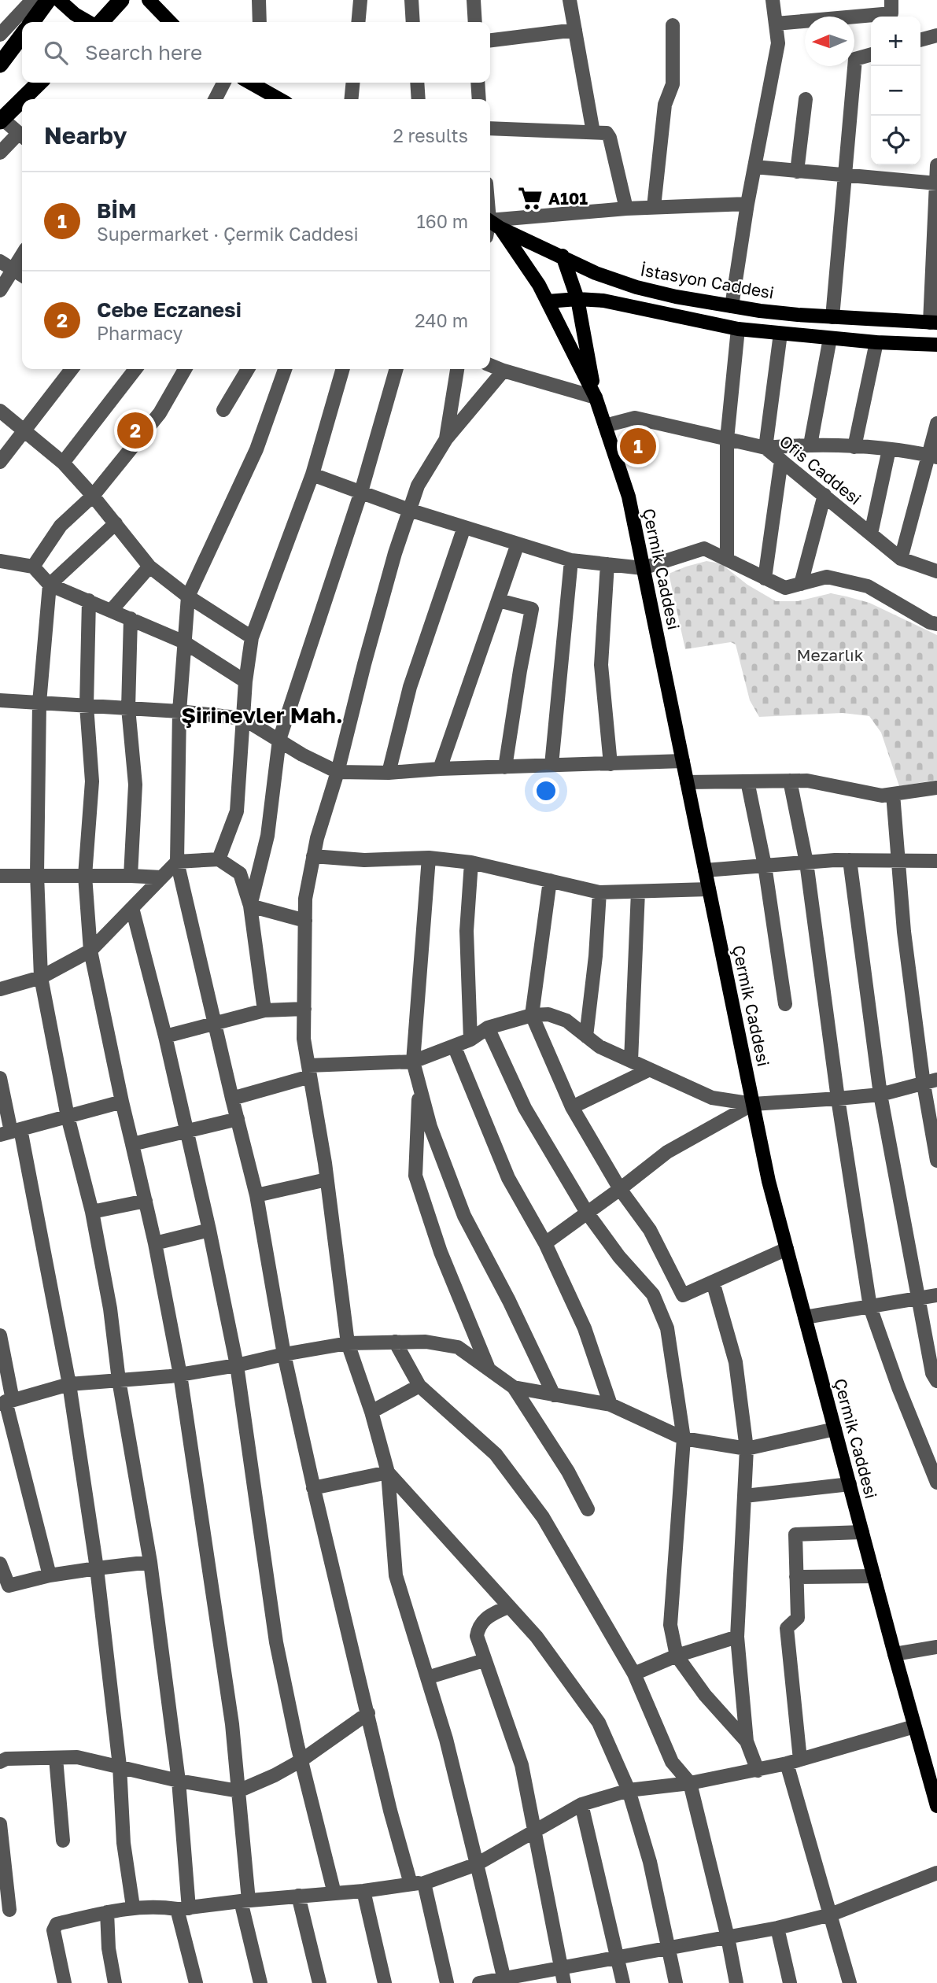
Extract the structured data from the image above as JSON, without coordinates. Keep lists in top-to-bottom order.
{
  "streets": {
    "main road": ["İstasyon Caddesi", "Çermik Caddesi"],
    "street": ["Ofis Caddesi"]
  },
  "crossings": [
    ["İstasyon Caddesi", "Çermik Caddesi"],
    ["Ofis Caddesi", "Çermik Caddesi"]
  ],
  "districts": ["Şirinevler Mah."],
  "parks": ["Mezarlık"],
  "places": {
    "supermarket": ["A101"]
  },
  "north": "left",
  "page": {
    "map_buttons": ["+", "−"],
    "search": "Search here",
    "heading": ["Nearby", "2 results"],
    "list": [
      {
        "mark": "1",
        "name": "BİM",
        "note": "Supermarket · Çermik Caddesi",
        "value": "160 m"
      },
      {
        "mark": "2",
        "name": "Cebe Eczanesi",
        "note": "Pharmacy",
        "value": "240 m"
      }
    ],
    "pins": ["2", "1"]
  }
}
